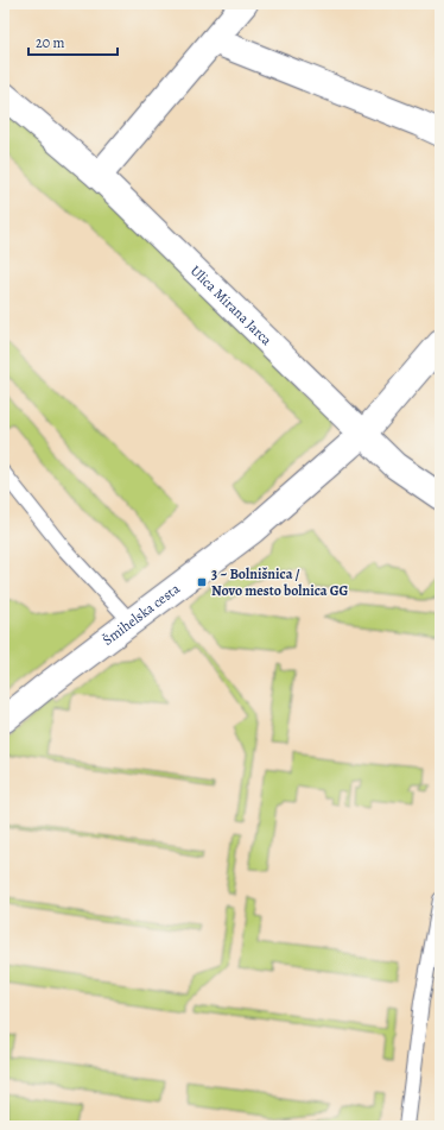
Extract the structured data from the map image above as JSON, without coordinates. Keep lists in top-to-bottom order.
{
  "streets": {
    "street": ["Ulica Mirana Jarca", "Šmihelska cesta"]
  },
  "crossings": [
    ["Ulica Mirana Jarca", "Šmihelska cesta"]
  ],
  "places": {
    "transit": ["3 ~ Bolnišnica / Novo mesto bolnica GG"]
  },
  "scale_bar": "20 m"
}
